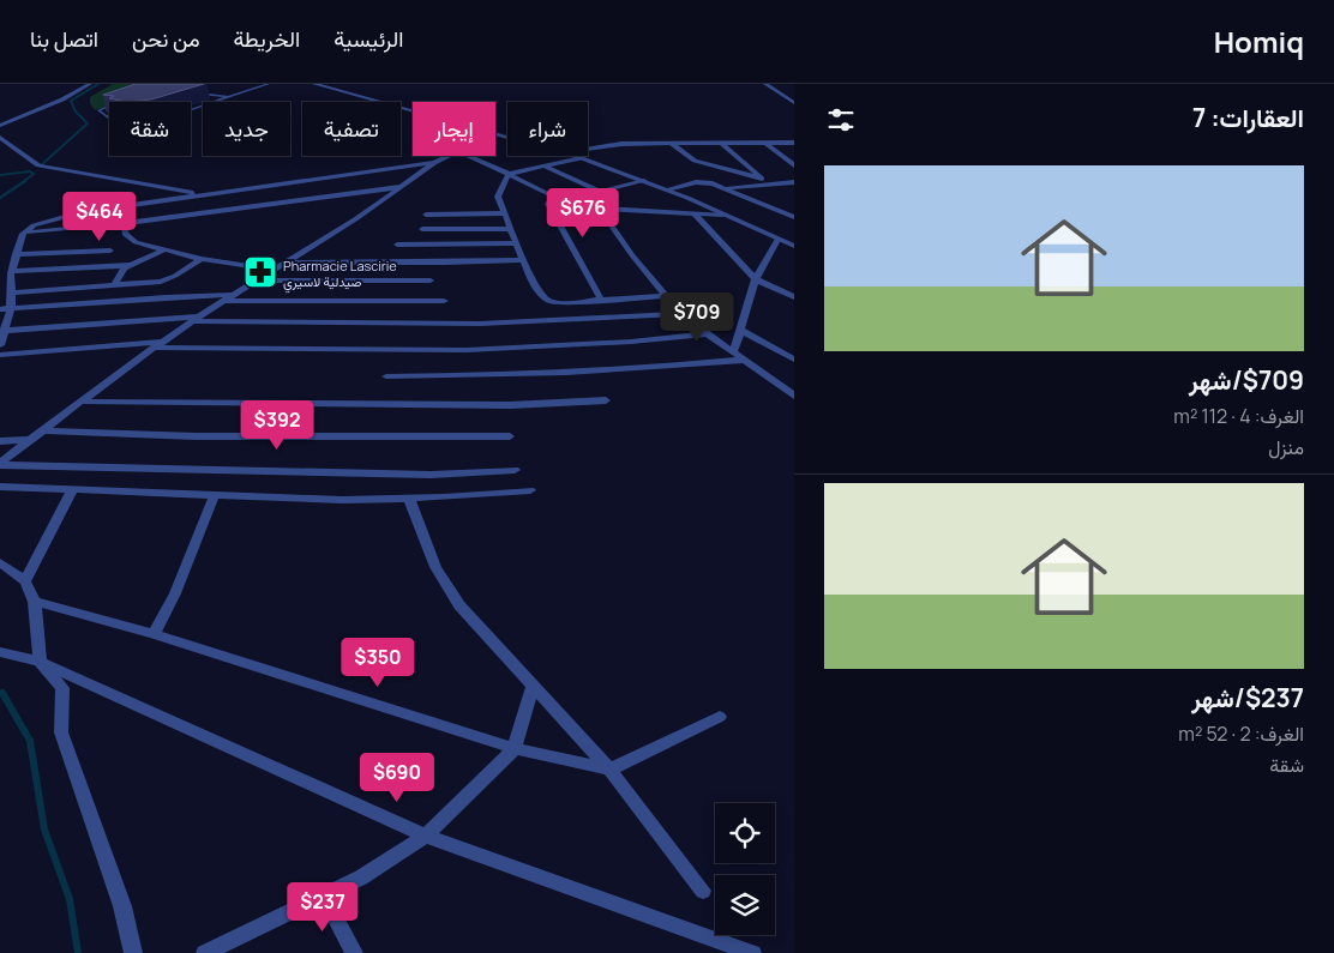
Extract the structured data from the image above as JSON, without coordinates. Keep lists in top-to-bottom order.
{
  "places": {
    "pharmacy": ["Pharmacie Lascirie صيدلية لاسيري"]
  },
  "page": {
    "header": "Homiq",
    "nav": [
      "الرئيسية",
      "الخريطة",
      "من نحن",
      "اتصل بنا"
    ],
    "heading": "العقارات: 7",
    "chip": [
      "شراء",
      "إيجار",
      "تصفية",
      "جديد",
      "شقة"
    ],
    "list": [
      {
        "name": "$709/شهر",
        "note": "الغرف: 4 · 112 m² · منزل"
      },
      {
        "name": "$237/شهر",
        "note": "الغرف: 2 · 52 m² · شقة"
      }
    ],
    "price": [
      "$676",
      "$464",
      "$709",
      "$392",
      "$350",
      "$690",
      "$237"
    ]
  }
}
